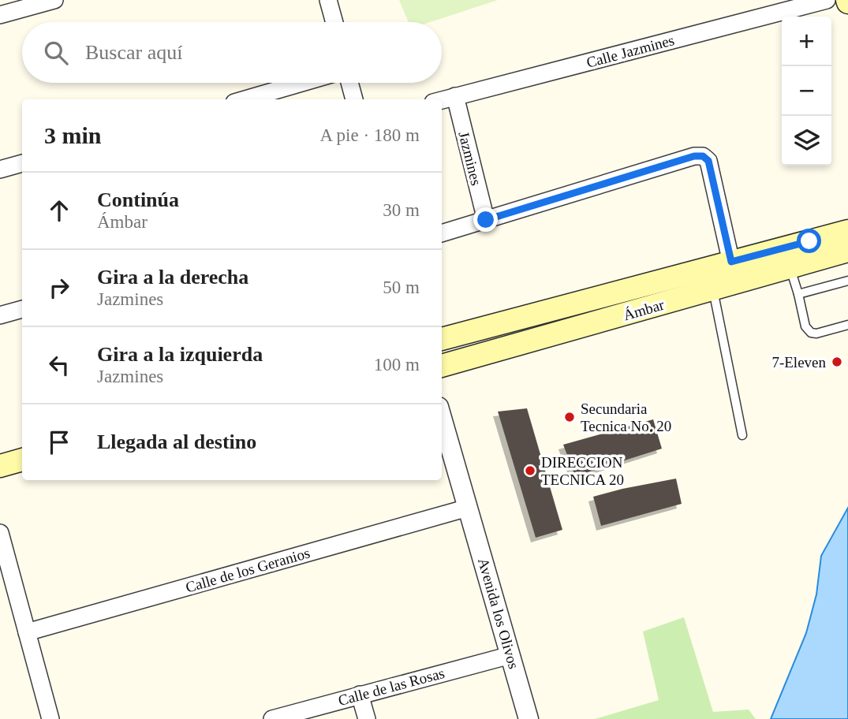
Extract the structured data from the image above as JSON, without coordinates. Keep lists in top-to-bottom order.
{
  "streets": {
    "main road": ["Ámbar"],
    "street": [
      "Calle Jazmines",
      "Jazmines",
      "Calle de los Geranios",
      "Avenida los Olivos",
      "Calle de las Rosas"
    ]
  },
  "crossings": [
    ["Calle Jazmines", "Jazmines"],
    ["Calle de los Geranios", "Avenida los Olivos"],
    ["Avenida los Olivos", "Calle de las Rosas"]
  ],
  "places": ["7-Eleven", "Secundaria Tecnica No. 20", "DIRECCION TECNICA 20"],
  "page": {
    "map_buttons": ["+", "−"],
    "search": "Buscar aquí",
    "heading": ["3 min", "A pie · 180 m"],
    "list": [
      ["Continúa", "Ámbar", "30 m"],
      ["Gira a la derecha", "Jazmines", "50 m"],
      ["Gira a la izquierda", "Jazmines", "100 m"],
      "Llegada al destino"
    ]
  }
}
